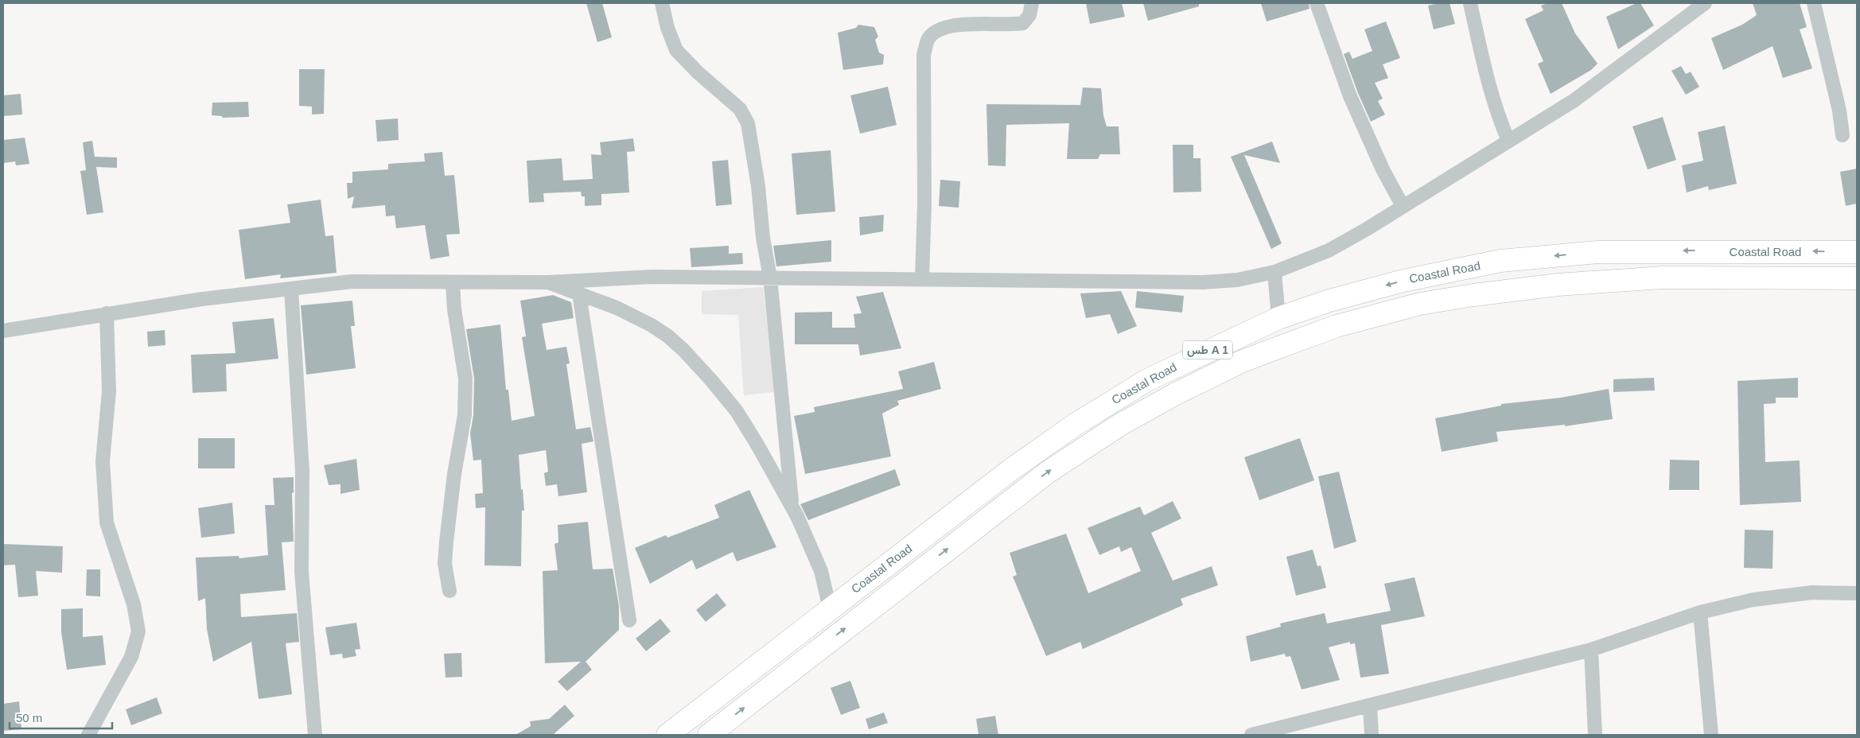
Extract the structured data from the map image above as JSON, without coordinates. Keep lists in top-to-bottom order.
{
  "streets": {
    "highway": ["Coastal Road", "طس A 1"]
  },
  "scale_bar": "50 m"
}
